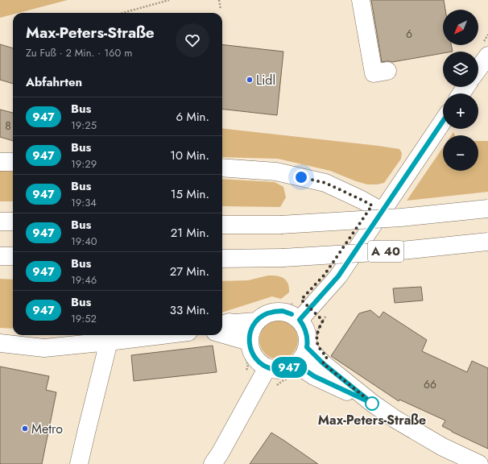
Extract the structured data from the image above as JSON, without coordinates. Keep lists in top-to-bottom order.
{
  "streets": {
    "main road": ["A 40"]
  },
  "places": ["Lidl", "Max-Peters-Straße", "Metro"],
  "lines": ["bus line 947"],
  "house_numbers": ["6", "8", "66"],
  "north": "bottom left",
  "page": {
    "on_map": "947",
    "map_buttons": ["+", "−"],
    "heading": [
      ["Max-Peters-Straße", "Zu Fuß · 2 Min. · 160 m"],
      "Abfahrten"
    ],
    "list": [
      {
        "mark": "947",
        "name": "Bus",
        "note": "19:25",
        "value": "6 Min."
      },
      {
        "mark": "947",
        "name": "Bus",
        "note": "19:29",
        "value": "10 Min."
      },
      {
        "mark": "947",
        "name": "Bus",
        "note": "19:34",
        "value": "15 Min."
      },
      {
        "mark": "947",
        "name": "Bus",
        "note": "19:40",
        "value": "21 Min."
      },
      {
        "mark": "947",
        "name": "Bus",
        "note": "19:46",
        "value": "27 Min."
      },
      {
        "mark": "947",
        "name": "Bus",
        "note": "19:52",
        "value": "33 Min."
      }
    ]
  }
}
